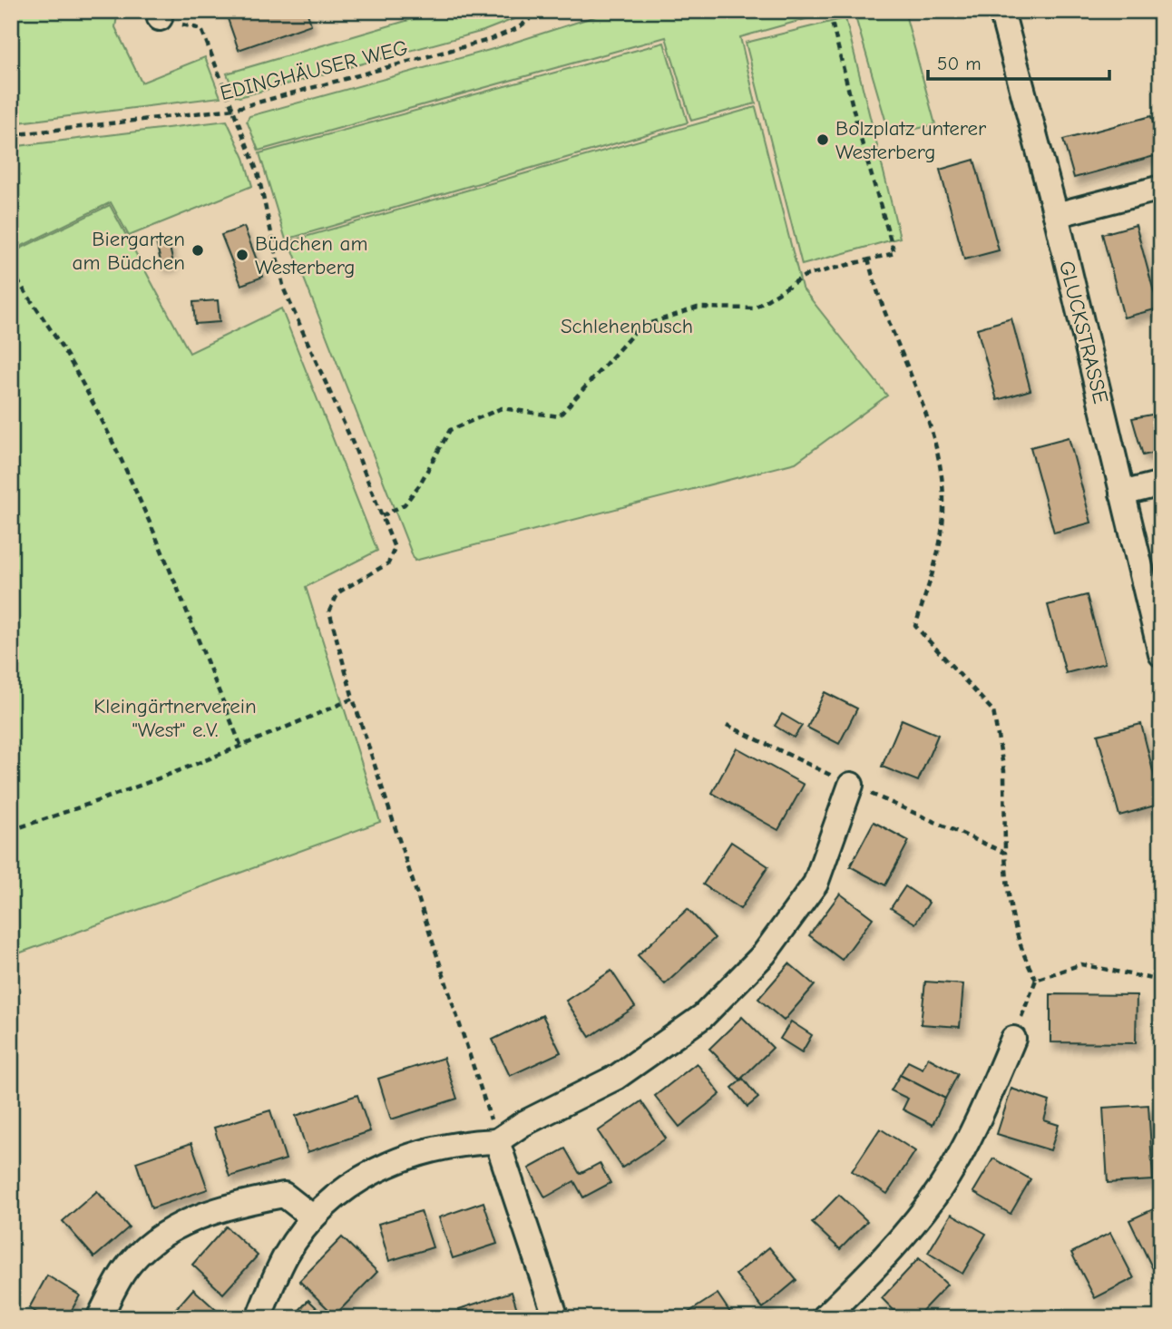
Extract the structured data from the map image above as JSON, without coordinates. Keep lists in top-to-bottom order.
{
  "streets": {
    "street": ["GLUCKSTRASSE"],
    "path": ["EDINGHÄUSER WEG"]
  },
  "parks": ["Schlehenbusch", "Kleingärtnerverein \"West\" e.V."],
  "places": ["Bolzplatz unterer Westerberg", "Biergarten am Büdchen", "Büdchen am Westerberg"],
  "scale_bar": "50 m"
}
